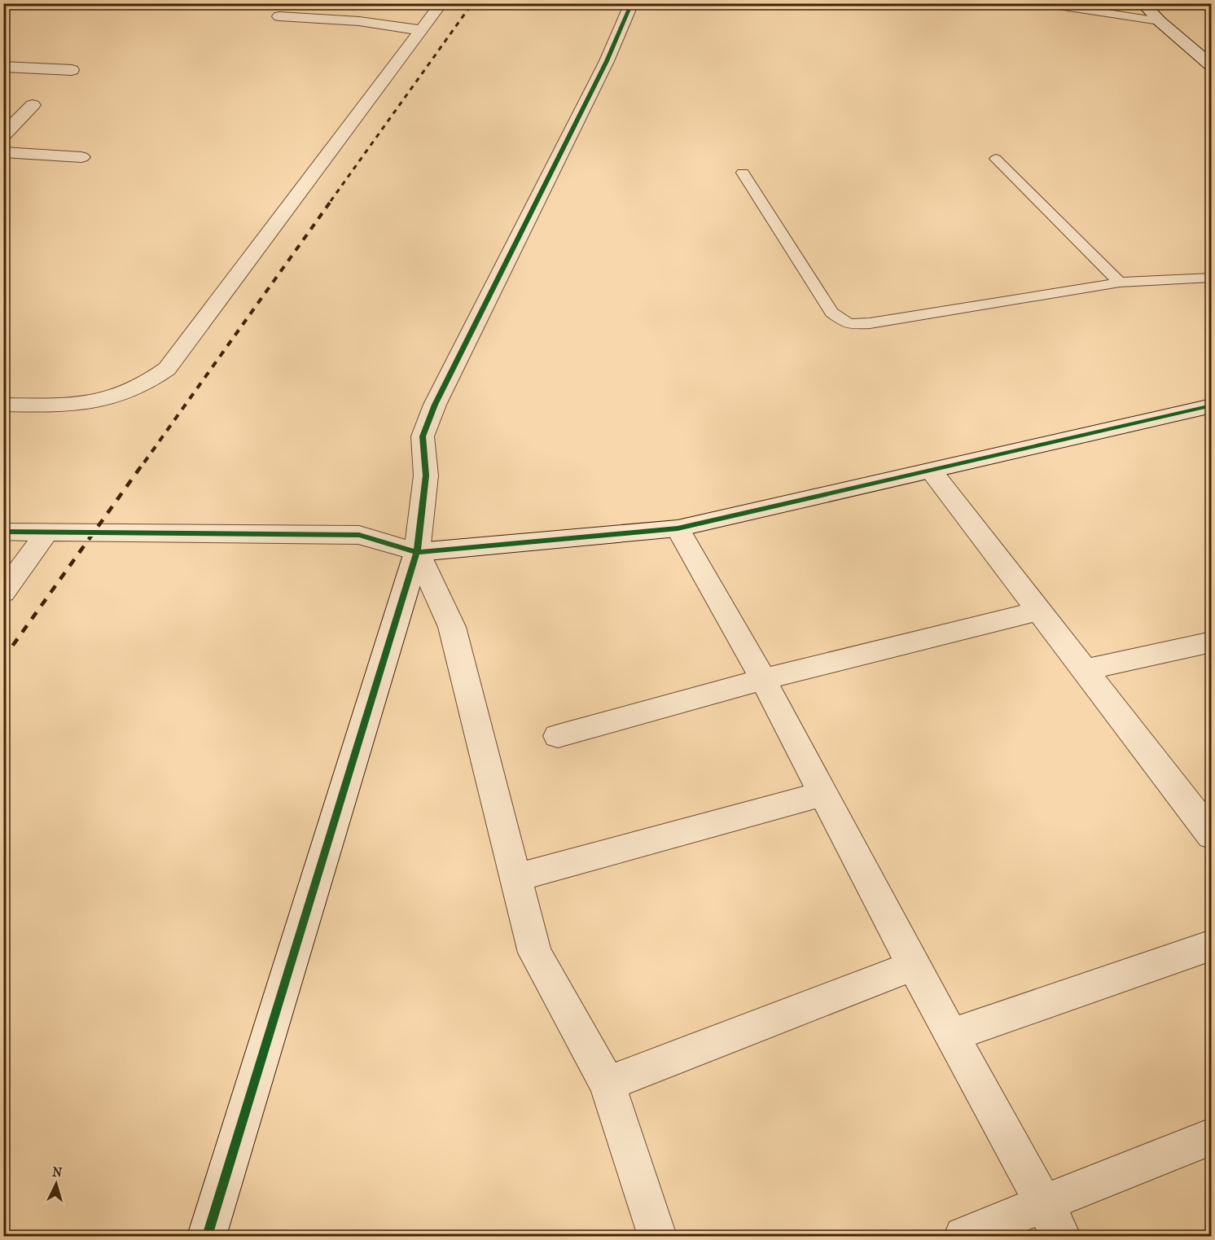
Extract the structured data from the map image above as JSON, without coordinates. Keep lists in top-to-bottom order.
{
  "north": "top"
}
